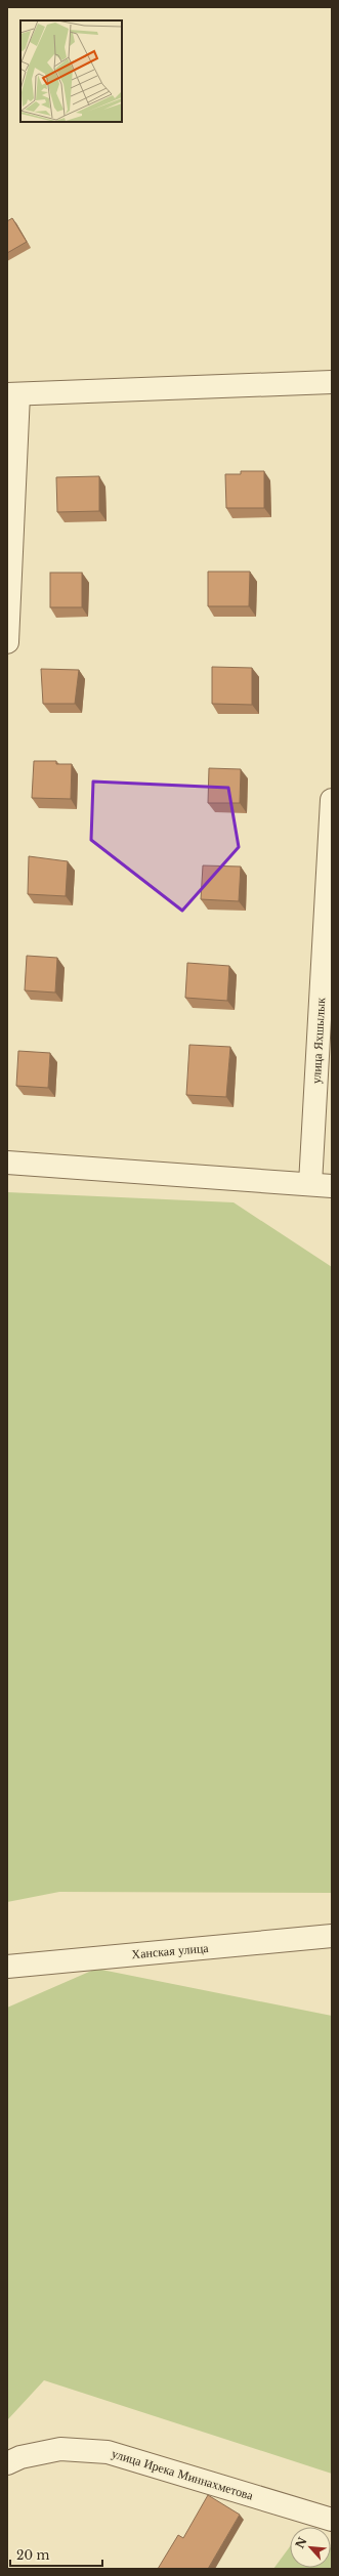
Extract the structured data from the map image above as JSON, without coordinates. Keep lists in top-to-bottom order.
{
  "streets": {
    "street": ["улица Яхшылык", "Ханская улица", "улица Ирека Миннахметова"]
  },
  "scale_bar": "20 m",
  "north": "top left"
}
